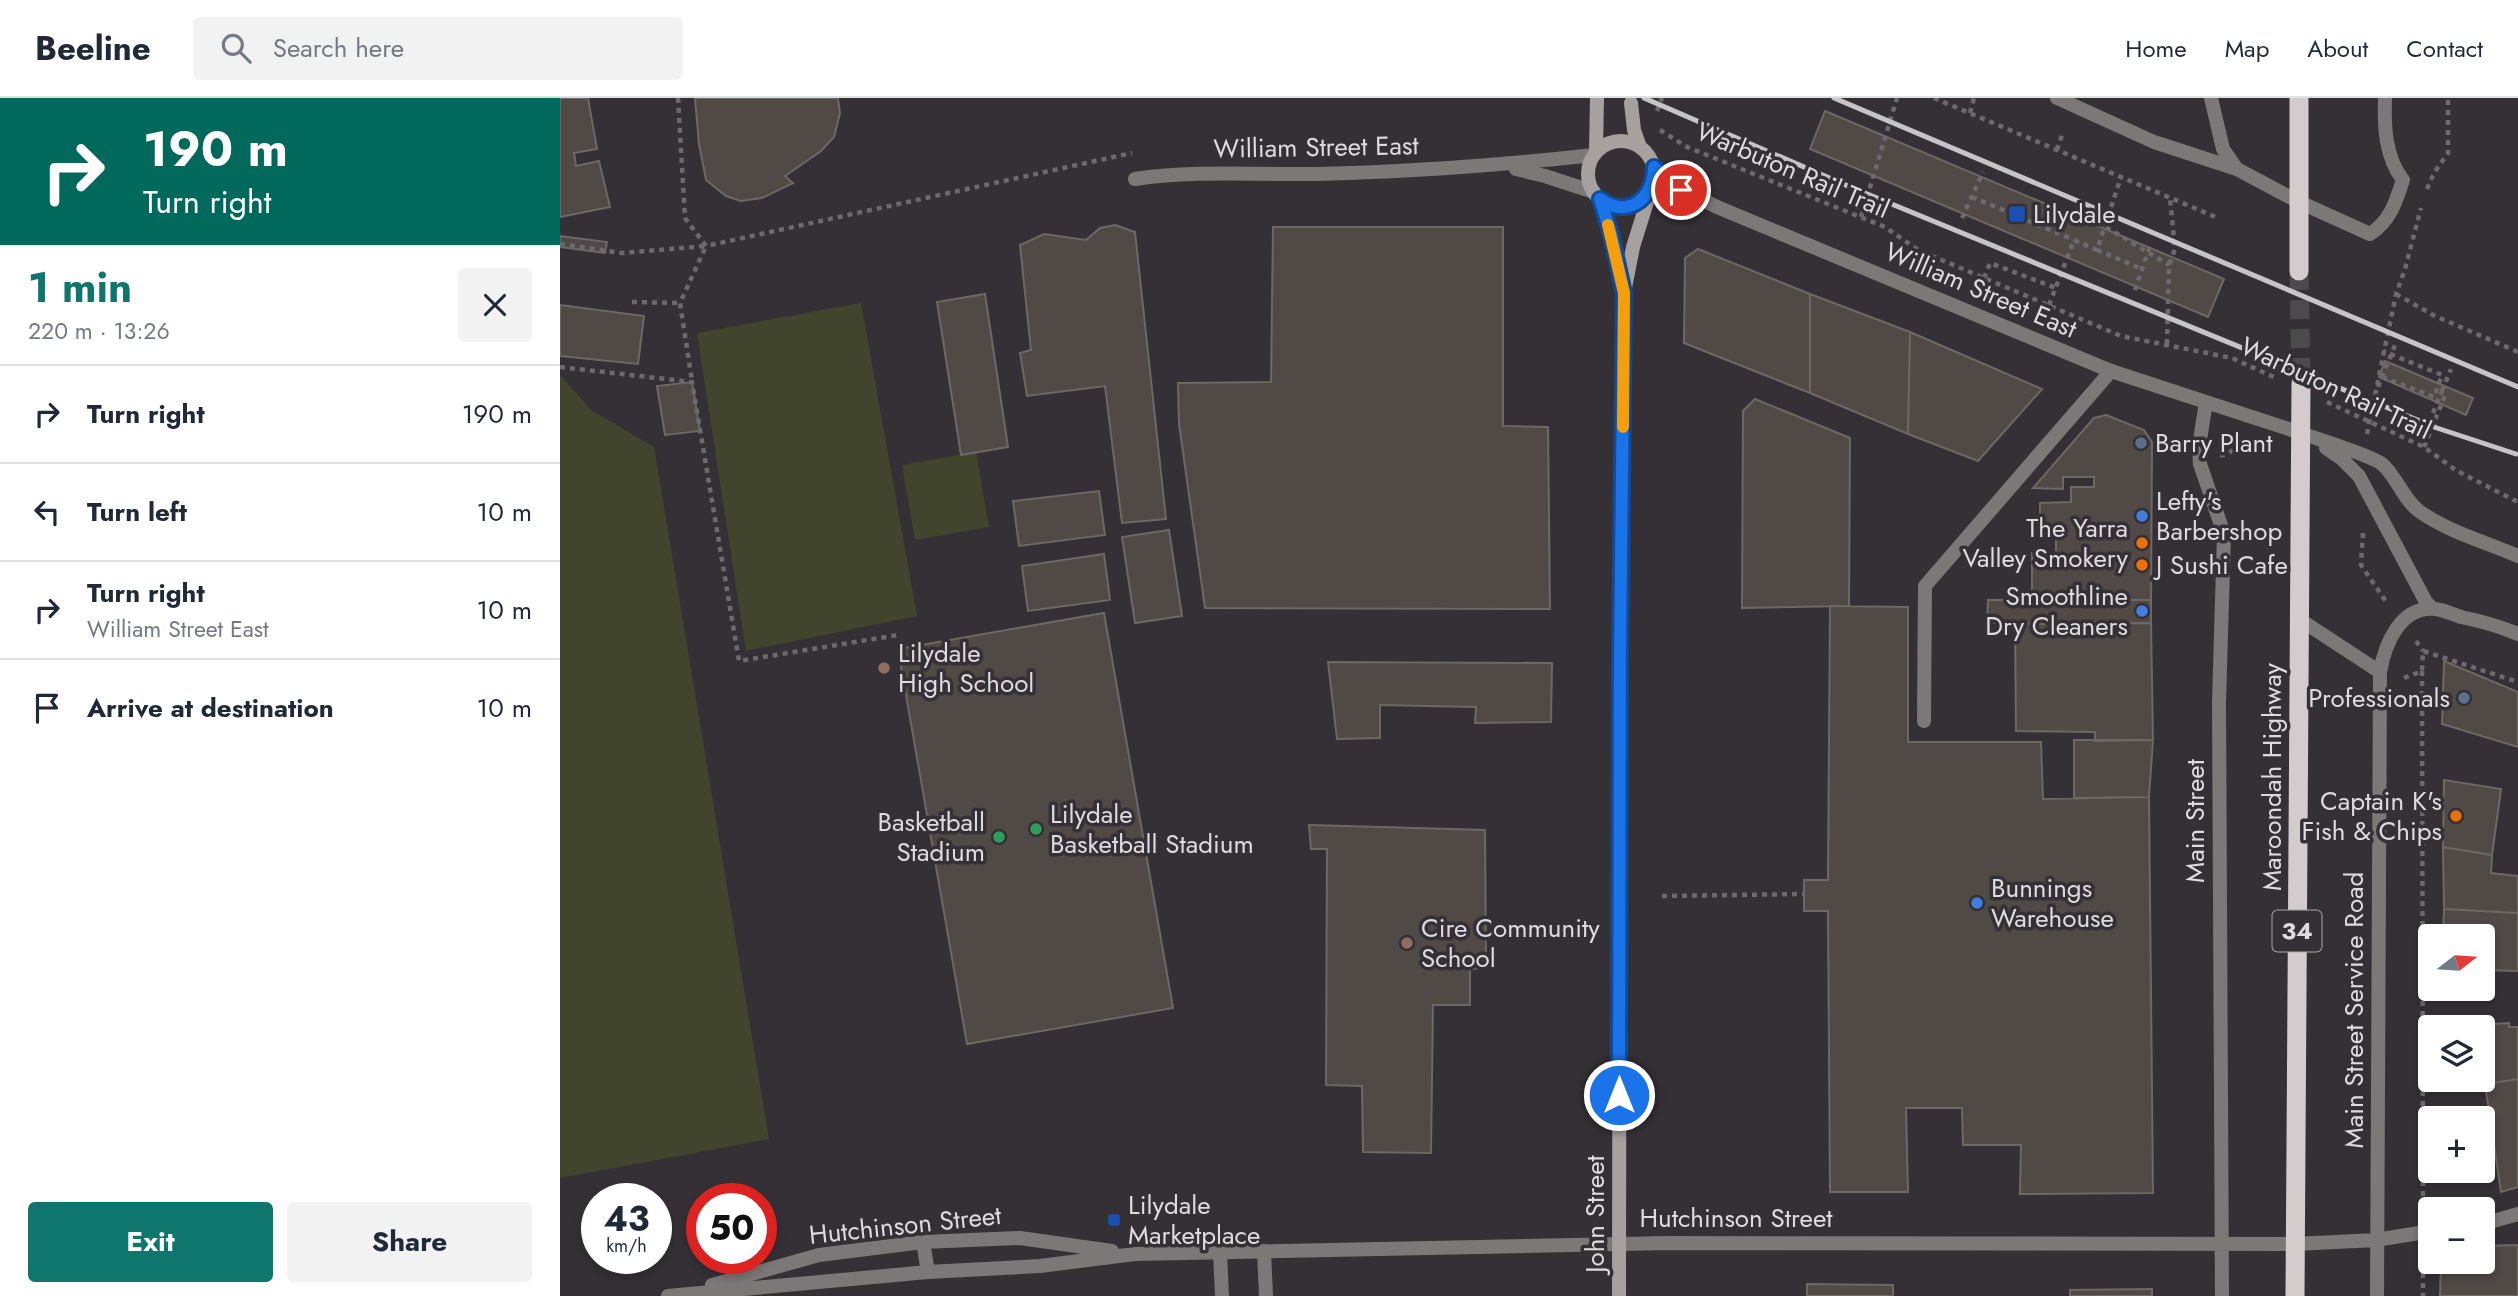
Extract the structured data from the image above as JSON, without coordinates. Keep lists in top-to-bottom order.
{
  "streets": {
    "highway": ["Maroondah Highway", "34"],
    "main road": ["John Street"],
    "street": [
      "William Street East",
      "Main Street",
      "Main Street Service Road",
      "Hutchinson Street"
    ],
    "path": ["Warbuton Rail Trail"]
  },
  "crossings": [
    ["William Street East", "Maroondah Highway"],
    ["William Street East", "Main Street"],
    ["William Street East", "John Street"],
    ["Warbuton Rail Trail", "Maroondah Highway"],
    ["Maroondah Highway", "Hutchinson Street"],
    ["Main Street", "Hutchinson Street"],
    ["John Street", "Hutchinson Street"]
  ],
  "places": {
    "transit": ["Lilydale", "Lilydale Marketplace"],
    "other": [
      "Barry Plant",
      "Lefty's Barbershop",
      "The Yarra Valley Smokery",
      "J Sushi Cafe",
      "Smoothline Dry Cleaners",
      "Lilydale High School",
      "Professionals",
      "Captain K's Fish & Chips",
      "Lilydale Basketball Stadium",
      "Basketball Stadium",
      "Bunnings Warehouse",
      "Cire Community School"
    ]
  },
  "north": "right",
  "page": {
    "header": "Beeline",
    "search": "Search here",
    "nav": [
      "Home",
      "Map",
      "About",
      "Contact"
    ],
    "turn": ["190 m", "Turn right"],
    "heading": ["1 min", "220 m · 13:26"],
    "list": [
      {
        "name": "Turn right",
        "value": "190 m"
      },
      {
        "name": "Turn left",
        "value": "10 m"
      },
      {
        "name": "Turn right",
        "note": "William Street East",
        "value": "10 m"
      },
      {
        "name": "Arrive at destination",
        "value": "10 m"
      }
    ],
    "map_buttons": ["+", "−"],
    "speed": "43 km/h",
    "limit": "50",
    "buttons": ["Exit", "Share"]
  }
}
